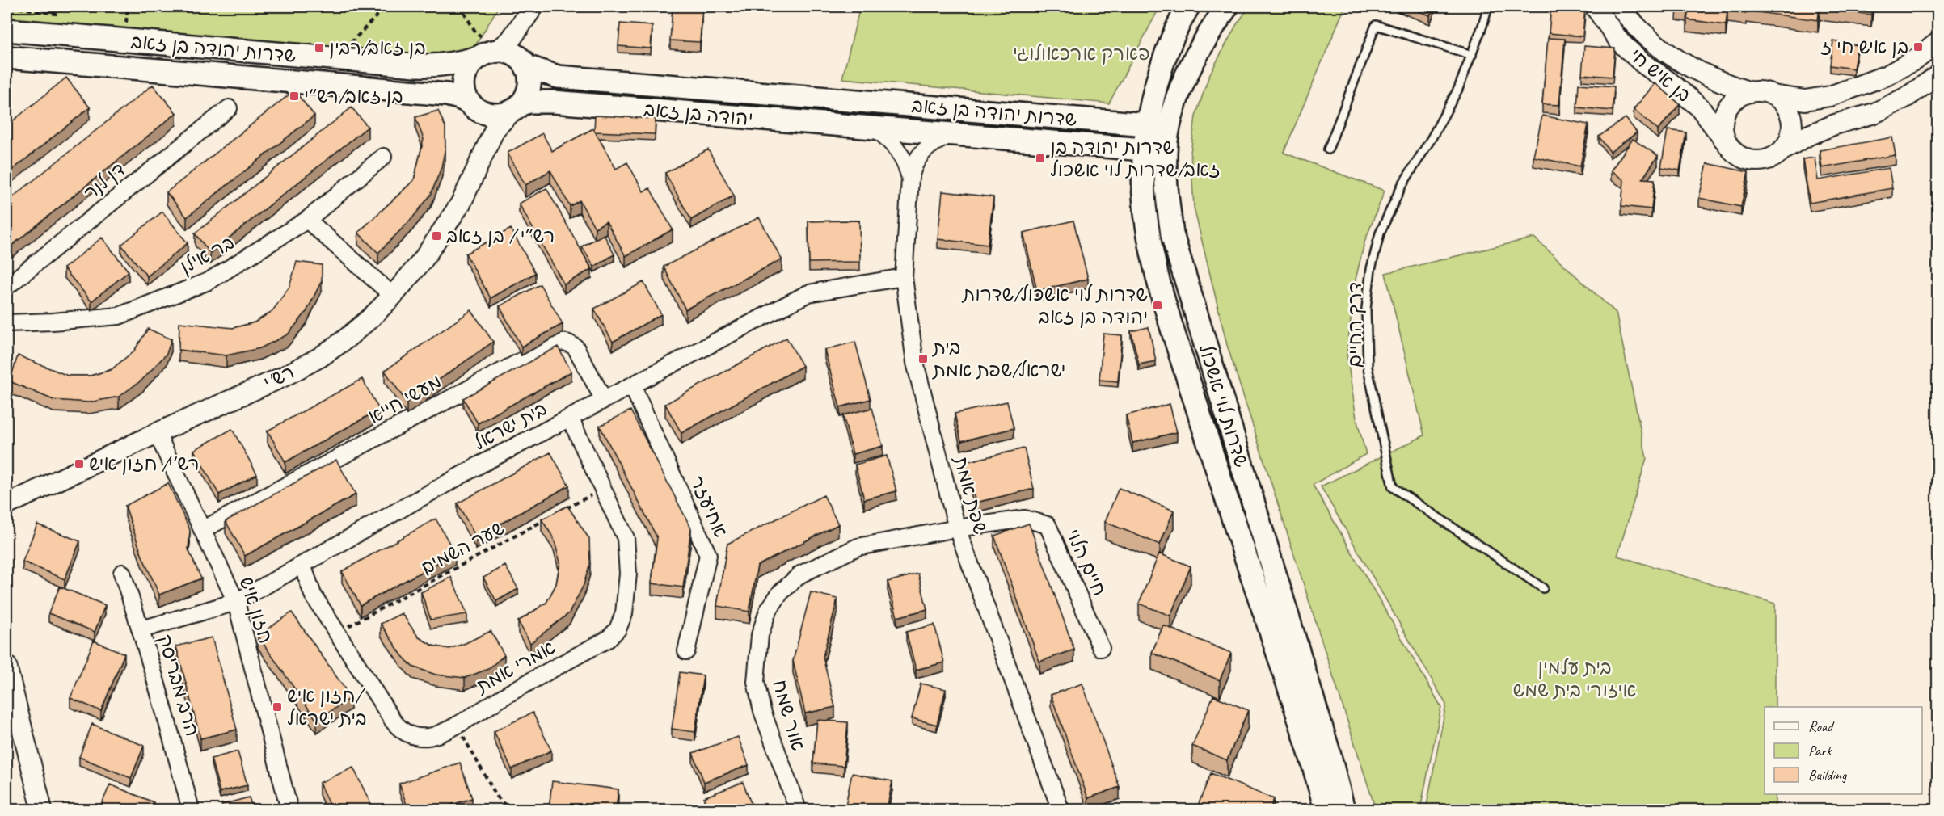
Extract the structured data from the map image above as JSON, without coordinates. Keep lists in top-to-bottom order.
{
  "streets": {
    "main road": ["שדרות יהודה בן זאב", "יהודה בן זאב", "שדרות לוי אשכול"],
    "street": [
      "בן איש חי",
      "דן לנר",
      "בר אילן",
      "רש\"י",
      "מעשי חייא",
      "בית ישראל",
      "שפת אמת",
      "אחיעזר",
      "חיים הלוי",
      "חזון איש",
      "אמרי אמת",
      "הרב מבריסק",
      "אור שמח"
    ],
    "lane": ["דרך החיים"],
    "path": ["שער השמים"]
  },
  "crossings": [
    ["שדרות יהודה בן זאב", "יהודה בן זאב"],
    ["שדרות יהודה בן זאב", "רש\"י"],
    ["שדרות יהודה בן זאב", "שדרות לוי אשכול"],
    ["שדרות יהודה בן זאב", "שפת אמת"],
    ["יהודה בן זאב", "רש\"י"],
    ["יהודה בן זאב", "שפת אמת"],
    ["רש\"י", "חזון איש"],
    ["מעשי חייא", "בית ישראל"],
    ["מעשי חייא", "חזון איש"],
    ["בית ישראל", "שפת אמת"],
    ["בית ישראל", "אחיעזר"],
    ["בית ישראל", "חזון איש"],
    ["בית ישראל", "אמרי אמת"],
    ["בית ישראל", "הרב מבריסק"],
    ["שפת אמת", "חיים הלוי"],
    ["שפת אמת", "אור שמח"],
    ["שער השמים", "אמרי אמת"],
    ["חיים הלוי", "אור שמח"]
  ],
  "parks": ["פארק ארכאולוגי", "בית עלמין איזורי בית שמש"],
  "places": {
    "transit": [
      "בן איש חי ז",
      "בן זאב/רבין",
      "בן זאב/רש״י",
      "שדרות יהודה בן זאב/שדרות לוי אשכול",
      "רש״י / בן זאב",
      "שדרות לוי אשכול/שדרות יהודה בן זאב",
      "בית ישראל/שפת אמת",
      "רש׳י/ חזון איש",
      "חזון איש/ בית ישראל"
    ]
  },
  "legend": ["Road", "Park", "Building"]
}
